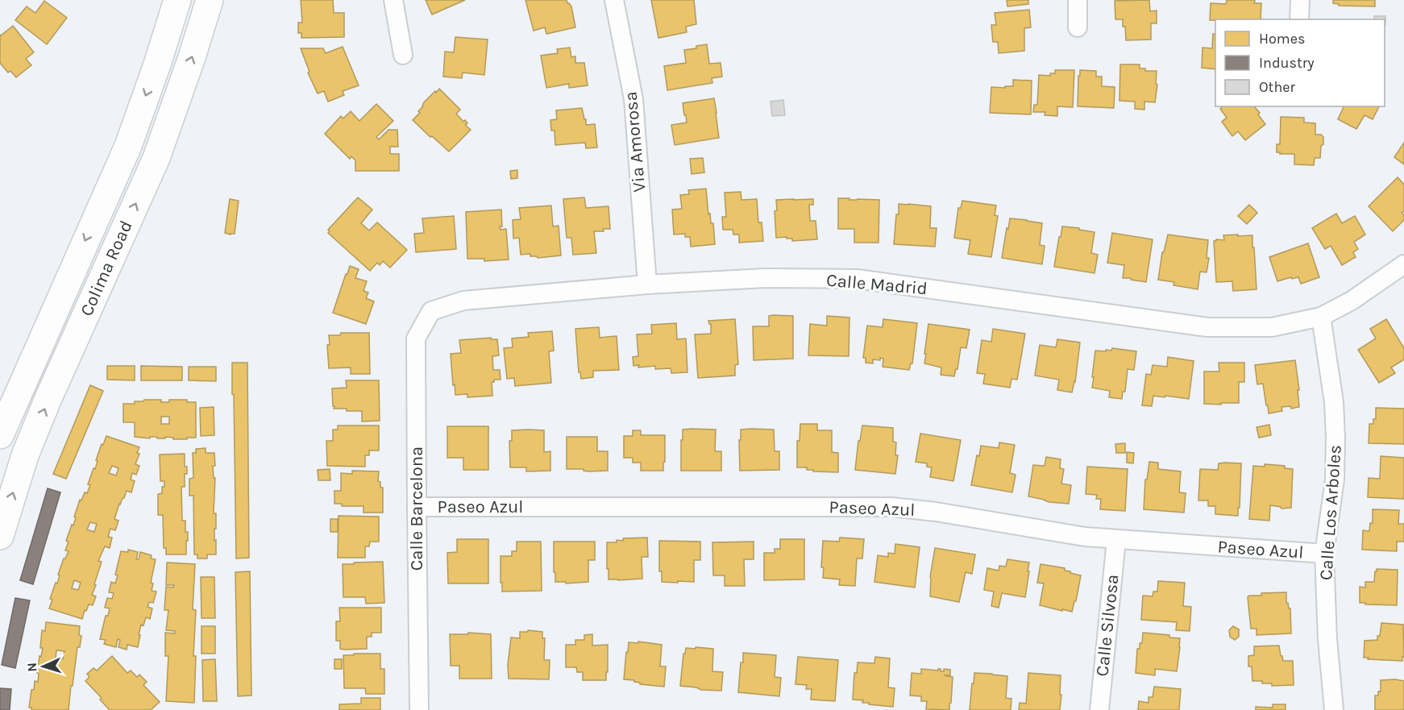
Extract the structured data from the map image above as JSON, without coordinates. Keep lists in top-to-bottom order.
{
  "streets": {
    "main road": ["Colima Road"],
    "street": [
      "Via Amorosa",
      "Calle Madrid",
      "Paseo Azul",
      "Calle Barcelona",
      "Calle Los Arboles",
      "Calle Silvosa"
    ]
  },
  "crossings": [
    ["Via Amorosa", "Calle Madrid"],
    ["Calle Madrid", "Calle Barcelona"],
    ["Calle Madrid", "Calle Los Arboles"],
    ["Paseo Azul", "Calle Barcelona"],
    ["Paseo Azul", "Calle Los Arboles"],
    ["Paseo Azul", "Calle Silvosa"]
  ],
  "legend": ["Homes", "Industry", "Other"],
  "north": "left"
}
